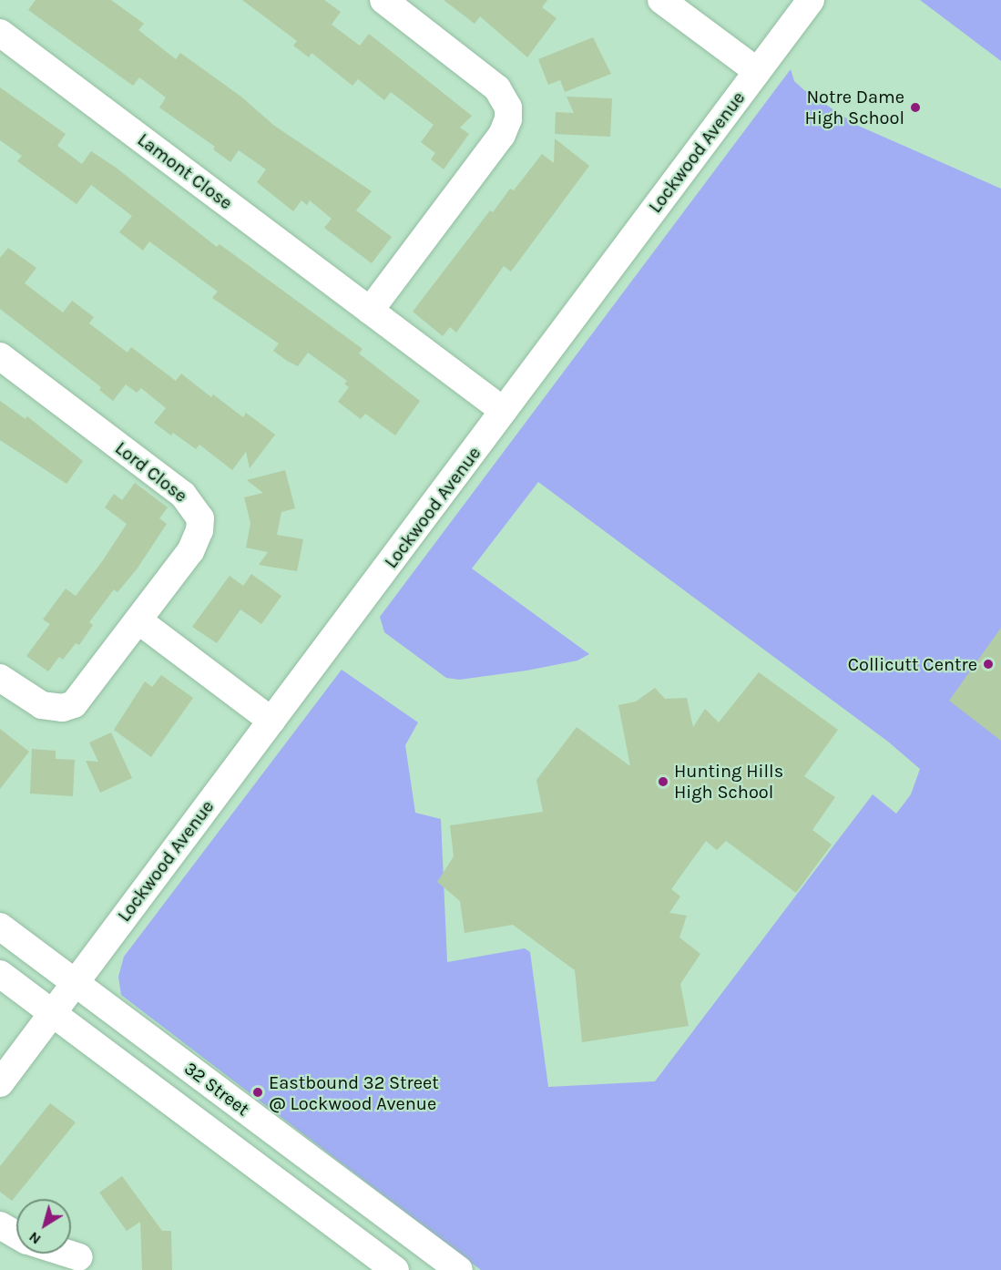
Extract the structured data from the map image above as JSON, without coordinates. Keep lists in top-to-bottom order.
{
  "streets": {
    "street": [
      "Lockwood Avenue",
      "Lamont Close",
      "Lord Close",
      "32 Street"
    ]
  },
  "crossings": [
    ["Lockwood Avenue", "Lamont Close"],
    ["Lockwood Avenue", "32 Street"]
  ],
  "places": [
    "Notre Dame High School",
    "Collicutt Centre",
    "Hunting Hills High School",
    "Eastbound 32 Street @ Lockwood Avenue"
  ],
  "north": "bottom left"
}
